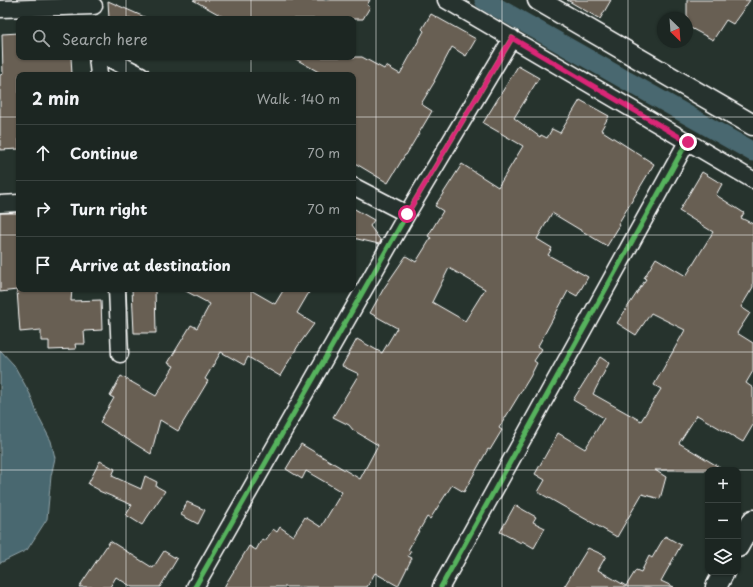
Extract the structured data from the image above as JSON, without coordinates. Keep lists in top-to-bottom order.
{
  "north": "bottom right",
  "page": {
    "search": "Search here",
    "heading": ["2 min", "Walk · 140 m"],
    "list": [
      ["Continue", "70 m"],
      ["Turn right", "70 m"],
      "Arrive at destination"
    ],
    "map_buttons": ["+", "−"]
  }
}
